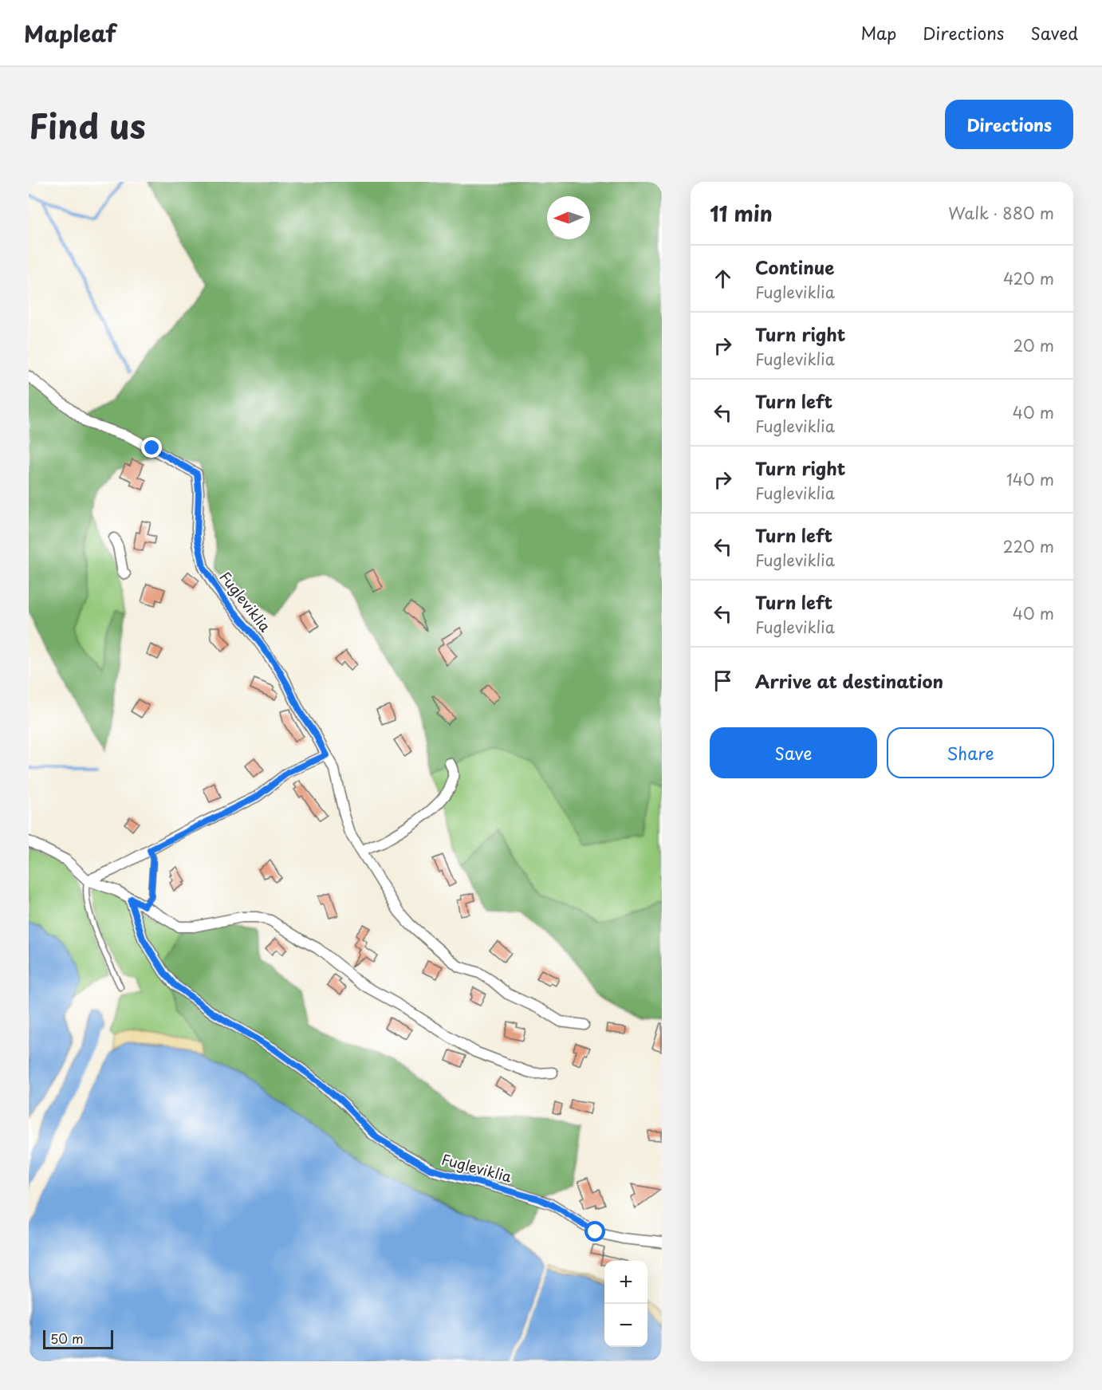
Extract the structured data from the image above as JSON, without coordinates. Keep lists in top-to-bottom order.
{
  "streets": {
    "street": ["Fugleviklia"]
  },
  "scale_bar": "50 m",
  "north": "left",
  "page": {
    "header": "Mapleaf",
    "nav": ["Map", "Directions", "Saved"],
    "title": "Find us",
    "buttons": [
      "Directions",
      ["Save", "Share"]
    ],
    "heading": ["11 min", "Walk · 880 m"],
    "list": [
      ["Continue", "Fugleviklia", "420 m"],
      ["Turn right", "Fugleviklia", "20 m"],
      ["Turn left", "Fugleviklia", "40 m"],
      ["Turn right", "Fugleviklia", "140 m"],
      ["Turn left", "Fugleviklia", "220 m"],
      ["Turn left", "Fugleviklia", "40 m"],
      "Arrive at destination"
    ],
    "map_buttons": ["+", "−"],
    "scale": "50 m"
  }
}
